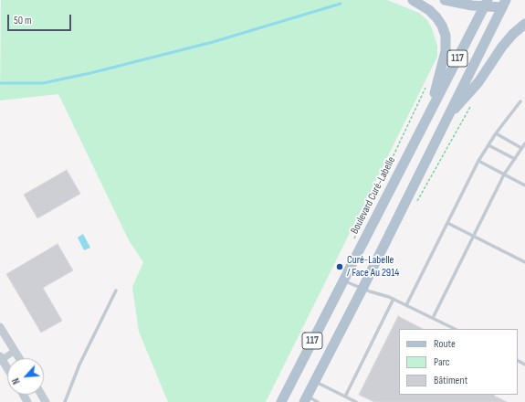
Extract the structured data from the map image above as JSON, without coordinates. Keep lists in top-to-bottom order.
{
  "streets": {
    "main road": ["117", "Boulevard Curé-Labelle"]
  },
  "places": ["Curé-Labelle / Face Au 2914"],
  "legend": ["Route", "Parc", "Bâtiment"],
  "scale_bar": "50 m",
  "north": "bottom left"
}
